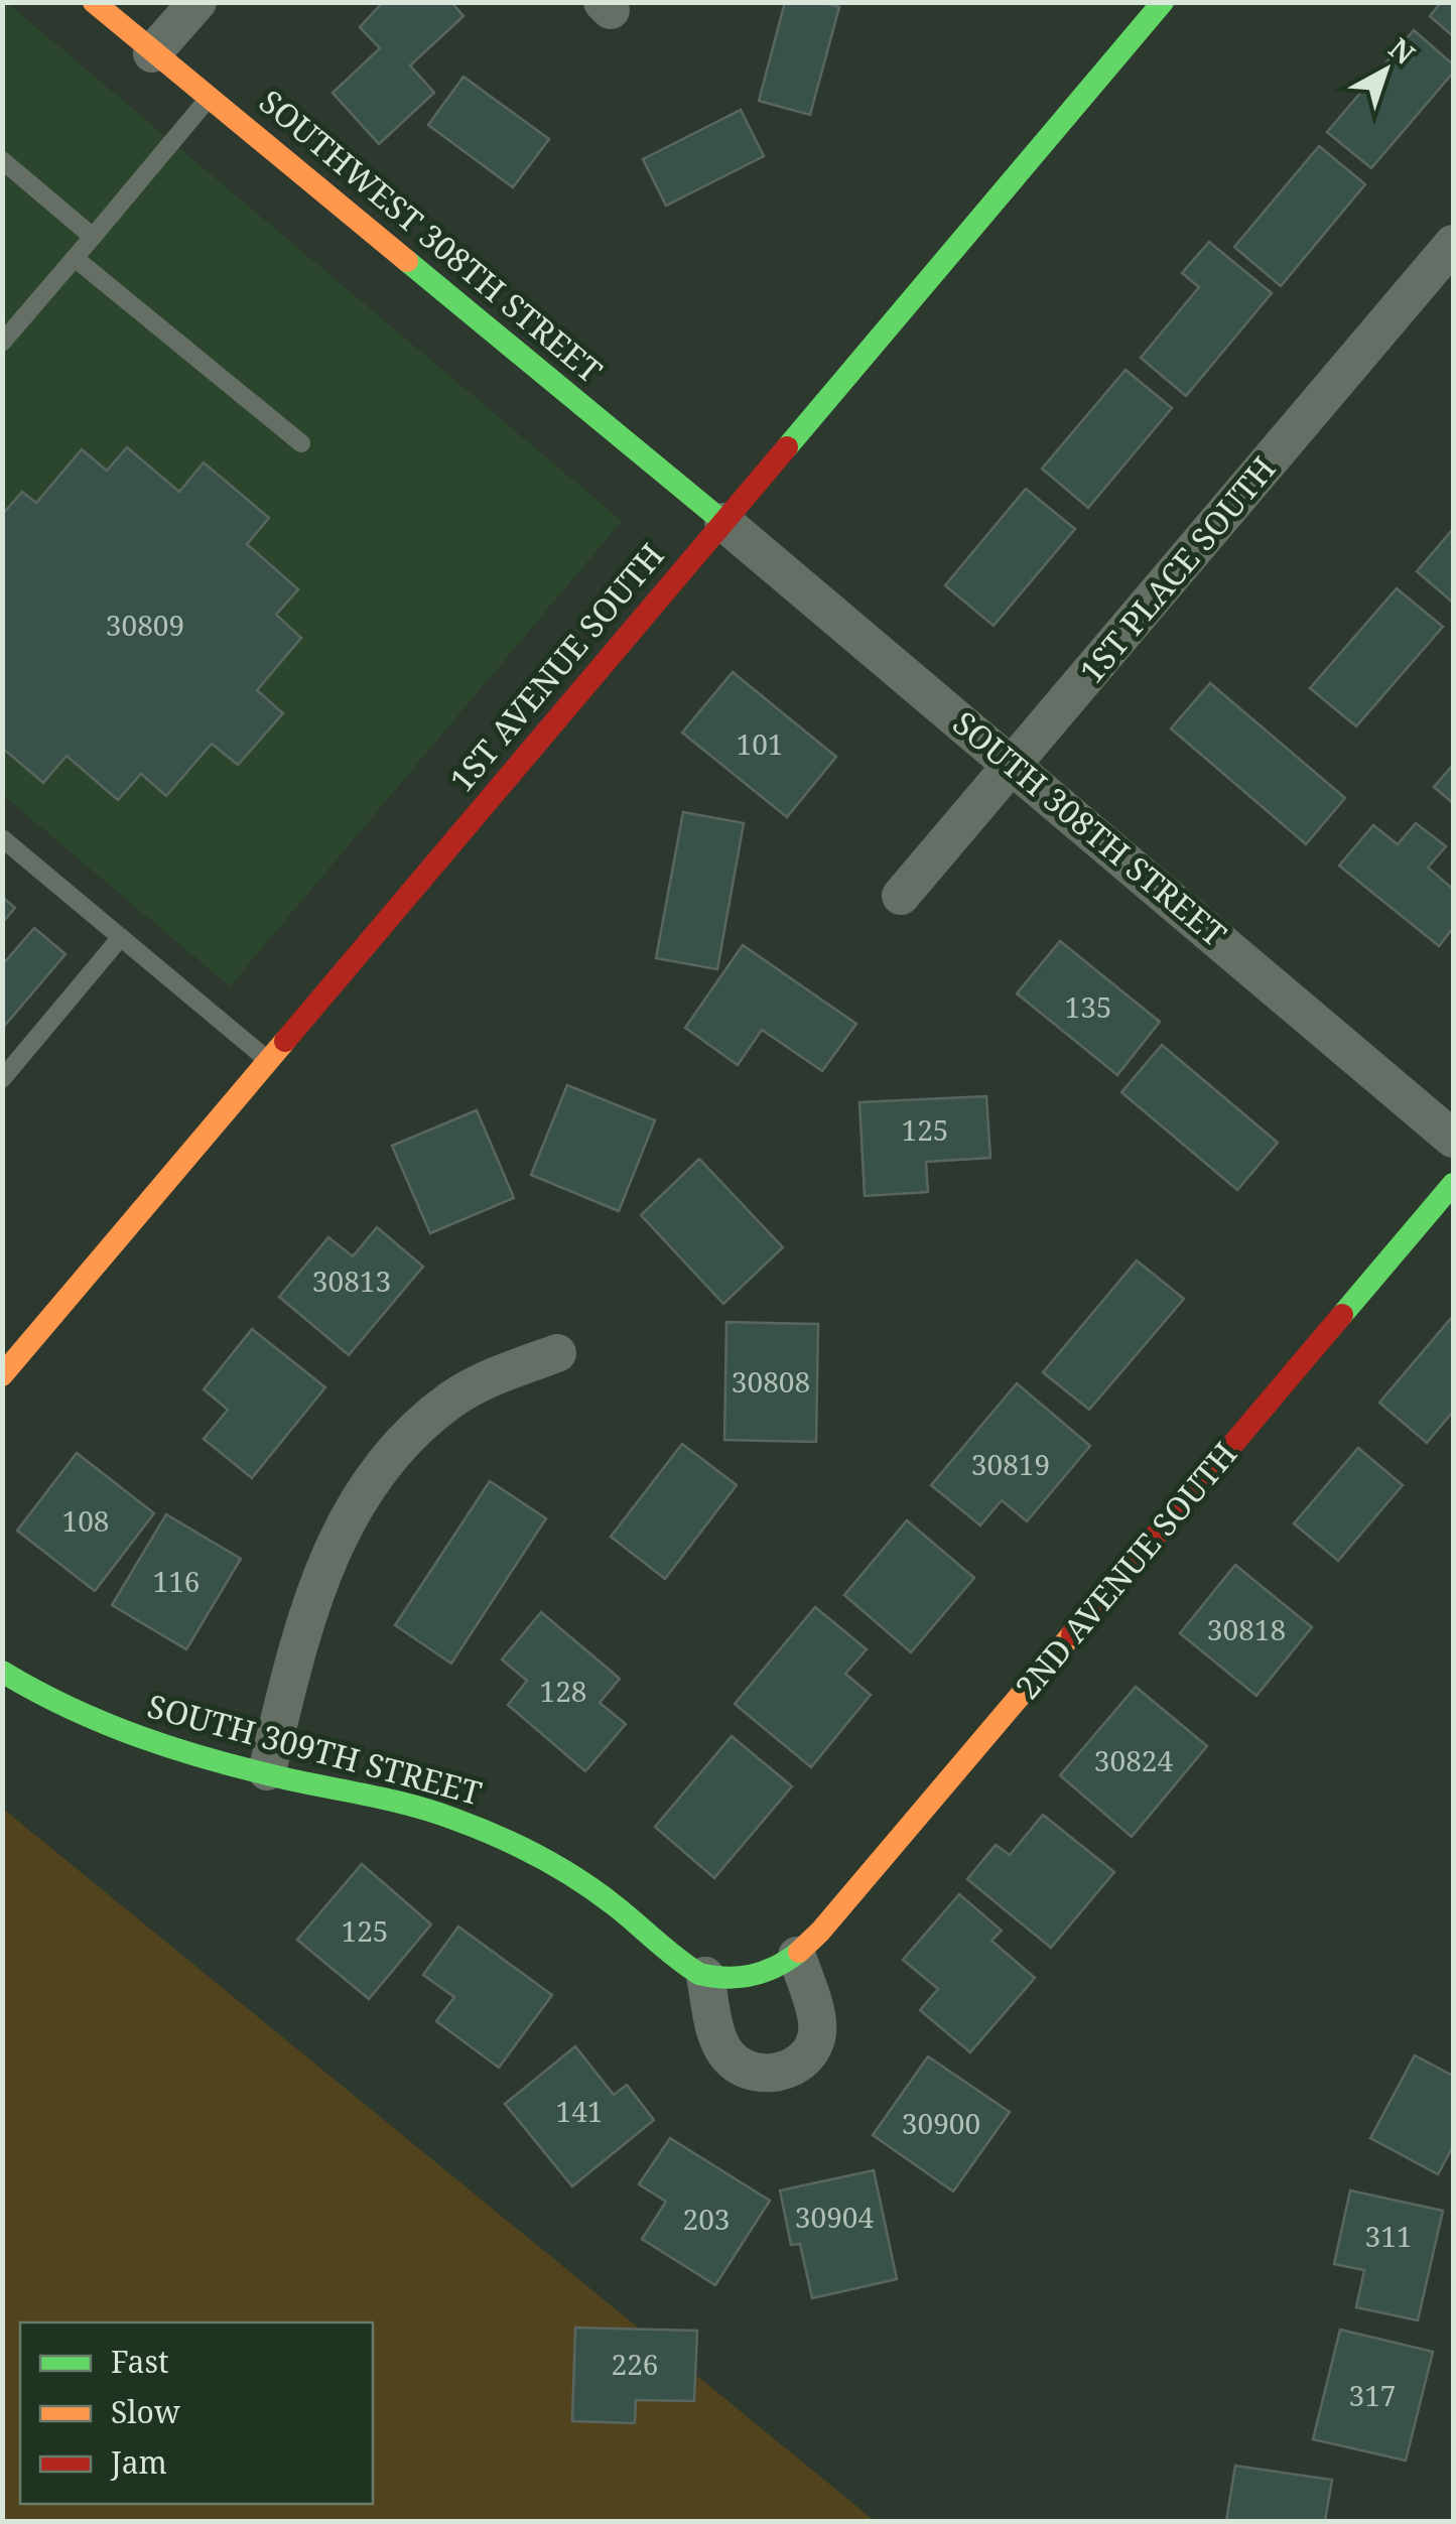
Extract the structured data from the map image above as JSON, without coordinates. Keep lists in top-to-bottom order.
{
  "streets": {
    "street": [
      "SOUTHWEST 308TH STREET",
      "1ST PLACE SOUTH",
      "1ST AVENUE SOUTH",
      "SOUTH 308TH STREET",
      "2ND AVENUE SOUTH",
      "SOUTH 309TH STREET"
    ]
  },
  "crossings": [
    ["SOUTHWEST 308TH STREET", "1ST AVENUE SOUTH"],
    ["SOUTHWEST 308TH STREET", "SOUTH 308TH STREET"],
    ["1ST PLACE SOUTH", "SOUTH 308TH STREET"],
    ["1ST AVENUE SOUTH", "SOUTH 308TH STREET"],
    ["2ND AVENUE SOUTH", "SOUTH 309TH STREET"]
  ],
  "house_numbers": [
    "30809",
    "101",
    "135",
    "125",
    "30813",
    "30808",
    "30819",
    "108",
    "116",
    "30818",
    "128",
    "30824",
    "125",
    "141",
    "30900",
    "30904",
    "203",
    "311",
    "226",
    "317"
  ],
  "legend": ["Fast", "Slow", "Jam"],
  "north": "top right"
}
